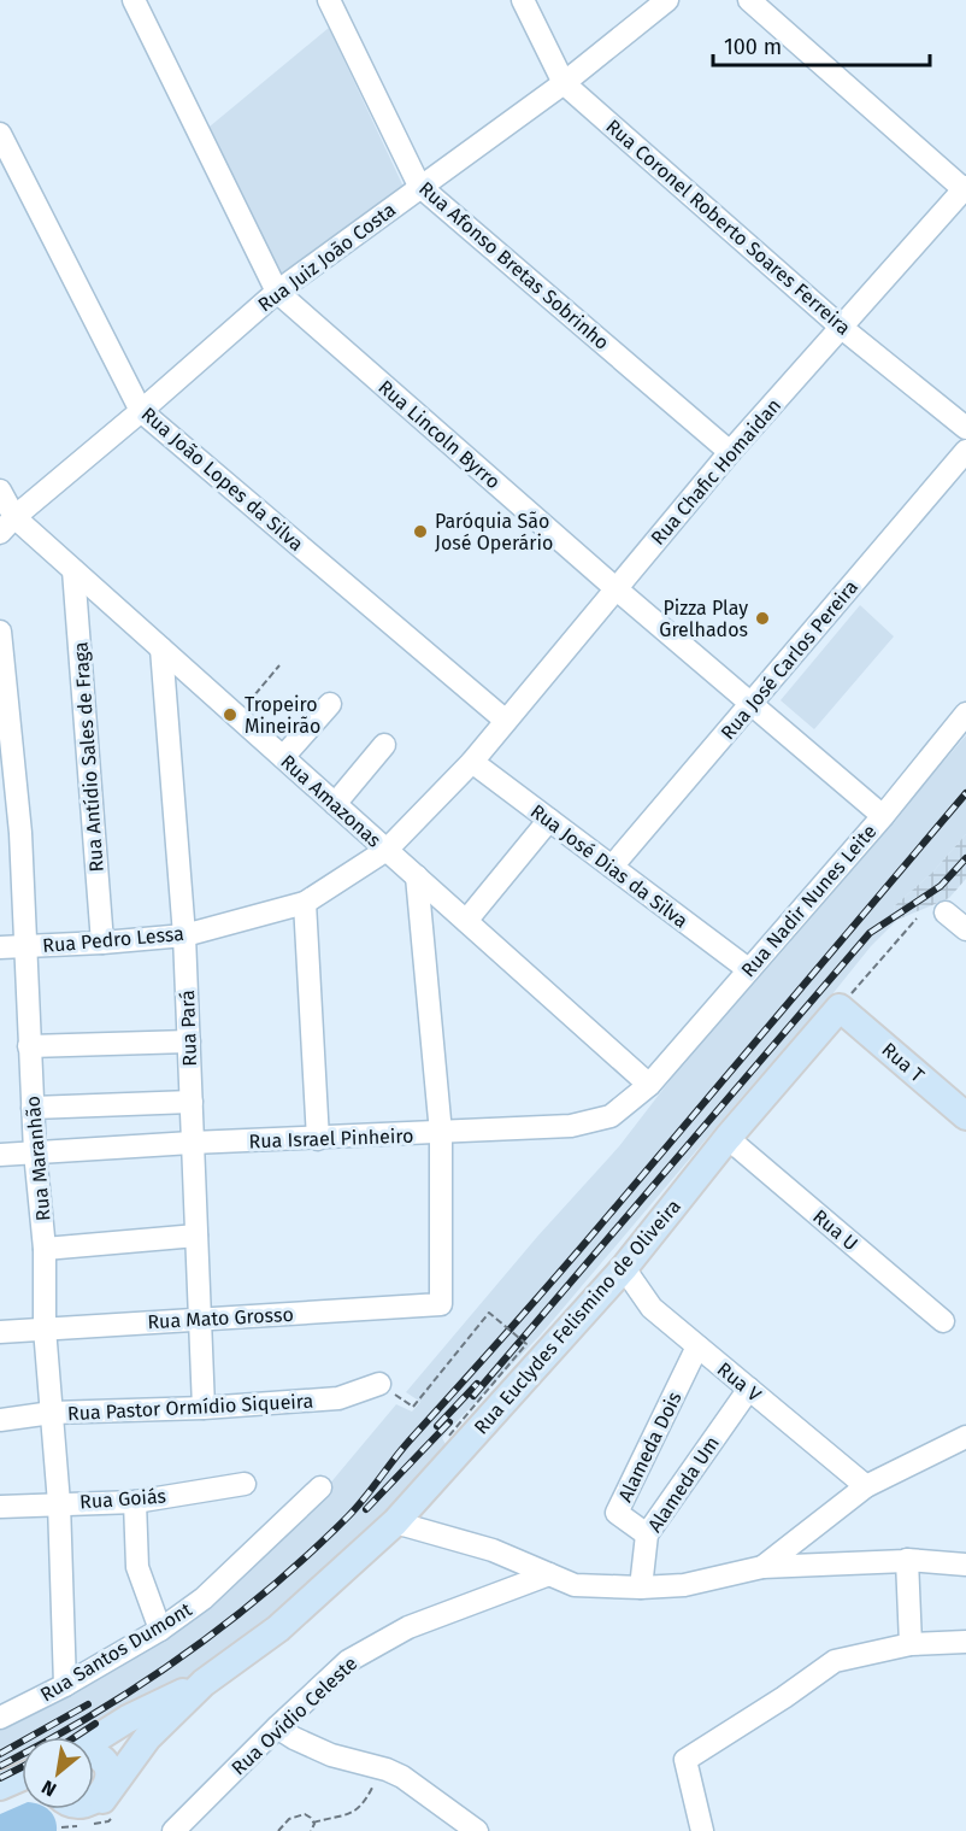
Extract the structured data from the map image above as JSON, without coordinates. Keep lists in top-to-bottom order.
{
  "streets": {
    "main road": ["Rua T", "Rua Euclydes Felismino de Oliveira"],
    "street": [
      "Rua Coronel Roberto Soares Ferreira",
      "Rua Juiz João Costa",
      "Rua Afonso Bretas Sobrinho",
      "Rua Lincoln Byrro",
      "Rua Chafic Homaidan",
      "Rua João Lopes da Silva",
      "Rua José Carlos Pereira",
      "Rua Antídio Sales de Fraga",
      "Rua Amazonas",
      "Rua José Dias da Silva",
      "Rua Nadir Nunes Leite",
      "Rua Pedro Lessa",
      "Rua Pará",
      "Rua Israel Pinheiro",
      "Rua Maranhão",
      "Rua U",
      "Rua Mato Grosso",
      "Rua V",
      "Rua Pastor Ormídio Siqueira",
      "Alameda Dois",
      "Alameda Um",
      "Rua Goiás",
      "Rua Santos Dumont",
      "Rua Ovídio Celeste"
    ]
  },
  "crossings": [
    ["Rua Coronel Roberto Soares Ferreira", "Rua Juiz João Costa"],
    ["Rua Coronel Roberto Soares Ferreira", "Rua Chafic Homaidan"],
    ["Rua Juiz João Costa", "Rua Afonso Bretas Sobrinho"],
    ["Rua Juiz João Costa", "Rua Lincoln Byrro"],
    ["Rua Juiz João Costa", "Rua João Lopes da Silva"],
    ["Rua Juiz João Costa", "Rua Amazonas"],
    ["Rua Afonso Bretas Sobrinho", "Rua Chafic Homaidan"],
    ["Rua Lincoln Byrro", "Rua Chafic Homaidan"],
    ["Rua Lincoln Byrro", "Rua José Carlos Pereira"],
    ["Rua Lincoln Byrro", "Rua Nadir Nunes Leite"],
    ["Rua Chafic Homaidan", "Rua João Lopes da Silva"],
    ["Rua Chafic Homaidan", "Rua José Dias da Silva"],
    ["Rua Chafic Homaidan", "Rua Pedro Lessa"],
    ["Rua José Carlos Pereira", "Rua José Dias da Silva"],
    ["Rua Antídio Sales de Fraga", "Rua Amazonas"],
    ["Rua Antídio Sales de Fraga", "Rua Pedro Lessa"],
    ["Rua Amazonas", "Rua Nadir Nunes Leite"],
    ["Rua Amazonas", "Rua Pedro Lessa"],
    ["Rua Amazonas", "Rua Pará"],
    ["Rua Amazonas", "Rua Israel Pinheiro"],
    ["Rua José Dias da Silva", "Rua Nadir Nunes Leite"],
    ["Rua José Dias da Silva", "Rua Pedro Lessa"],
    ["Rua Nadir Nunes Leite", "Rua Israel Pinheiro"],
    ["Rua Pedro Lessa", "Rua Pará"],
    ["Rua Pedro Lessa", "Rua Maranhão"],
    ["Rua Pará", "Rua Israel Pinheiro"],
    ["Rua Pará", "Rua Mato Grosso"],
    ["Rua Pará", "Rua Pastor Ormídio Siqueira"],
    ["Rua T", "Rua Euclydes Felismino de Oliveira"],
    ["Rua Israel Pinheiro", "Rua Maranhão"],
    ["Rua Israel Pinheiro", "Rua Mato Grosso"],
    ["Rua Maranhão", "Rua Mato Grosso"],
    ["Rua Maranhão", "Rua Pastor Ormídio Siqueira"],
    ["Rua Maranhão", "Rua Goiás"],
    ["Rua Maranhão", "Rua Santos Dumont"],
    ["Rua U", "Rua Euclydes Felismino de Oliveira"],
    ["Rua Euclydes Felismino de Oliveira", "Rua V"],
    ["Rua V", "Alameda Dois"],
    ["Rua V", "Alameda Um"],
    ["Alameda Dois", "Alameda Um"]
  ],
  "places": ["Paróquia São José Operário", "Pizza Play Grelhados", "Tropeiro Mineirão"],
  "scale_bar": "100 m",
  "north": "bottom left"
}
